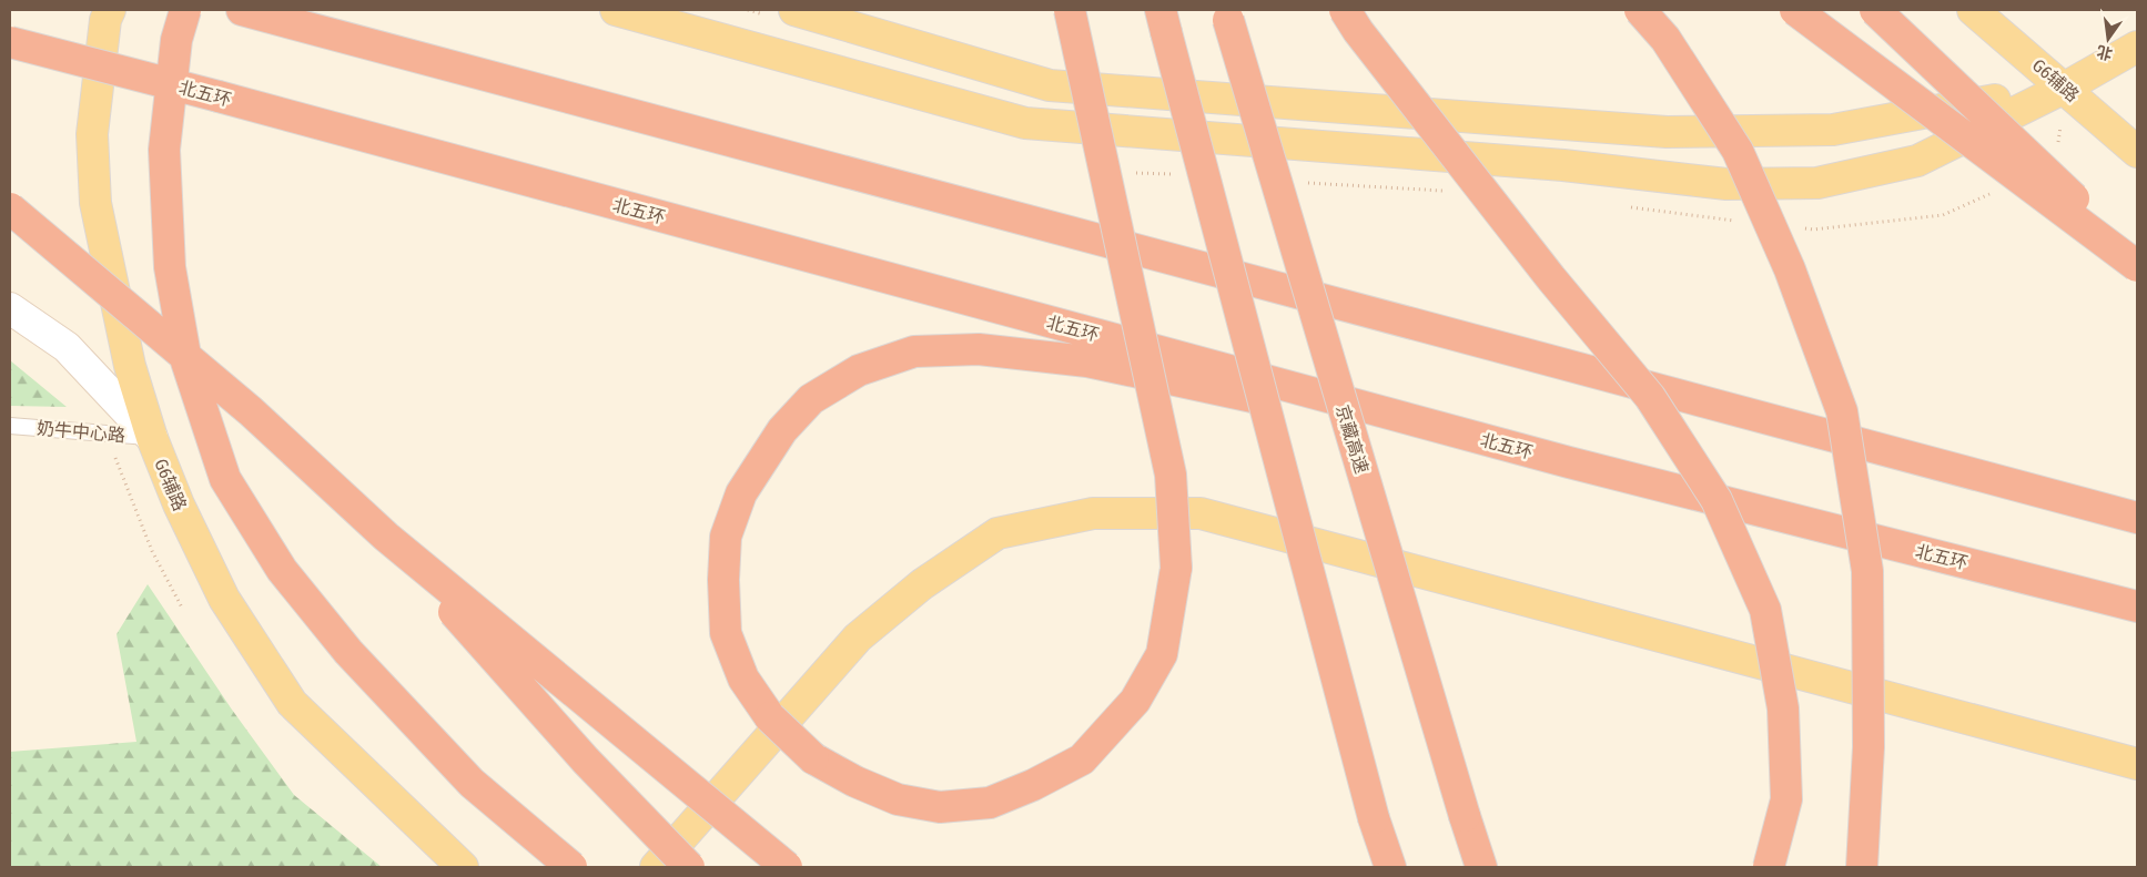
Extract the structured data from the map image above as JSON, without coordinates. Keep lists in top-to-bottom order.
{
  "streets": {
    "highway": ["北五环", "京藏高速"],
    "main road": ["G6辅路"],
    "lane": ["奶牛中心路"]
  },
  "crossings": [
    ["G6辅路", "奶牛中心路"]
  ],
  "north": "bottom"
}
